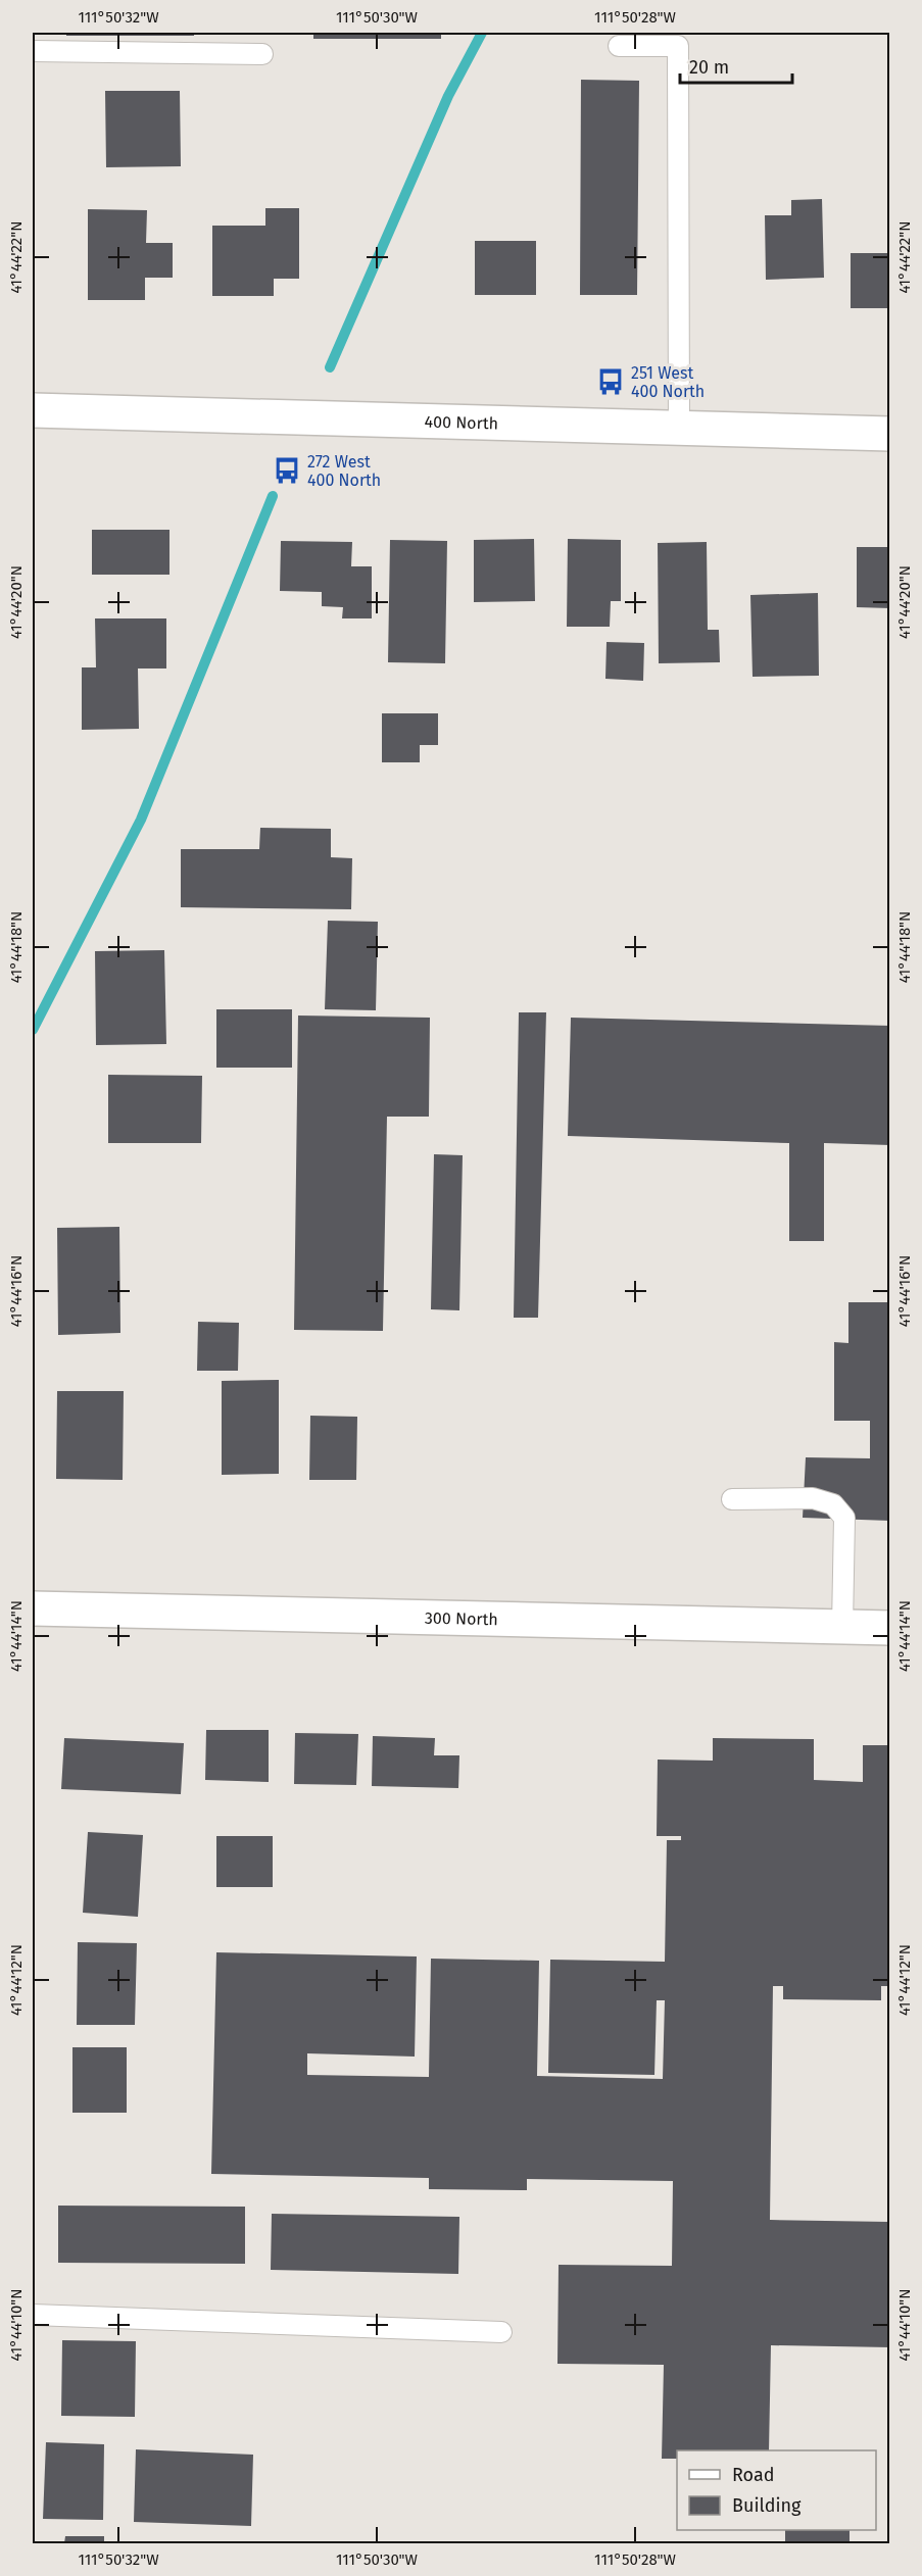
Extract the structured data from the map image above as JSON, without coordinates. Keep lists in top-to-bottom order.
{
  "streets": {
    "street": ["400 North", "300 North"]
  },
  "places": {
    "bus stop": ["251 West 400 North", "272 West 400 North"]
  },
  "legend": ["Road", "Building"],
  "scale_bar": "20 m",
  "coordinates": [
    "111°50'32\"W",
    "111°50'30\"W",
    "111°50'28\"W",
    "41°44'22\"N",
    "41°44'20\"N",
    "41°44'18\"N",
    "41°44'16\"N",
    "41°44'14\"N",
    "41°44'12\"N",
    "41°44'10\"N"
  ]
}
